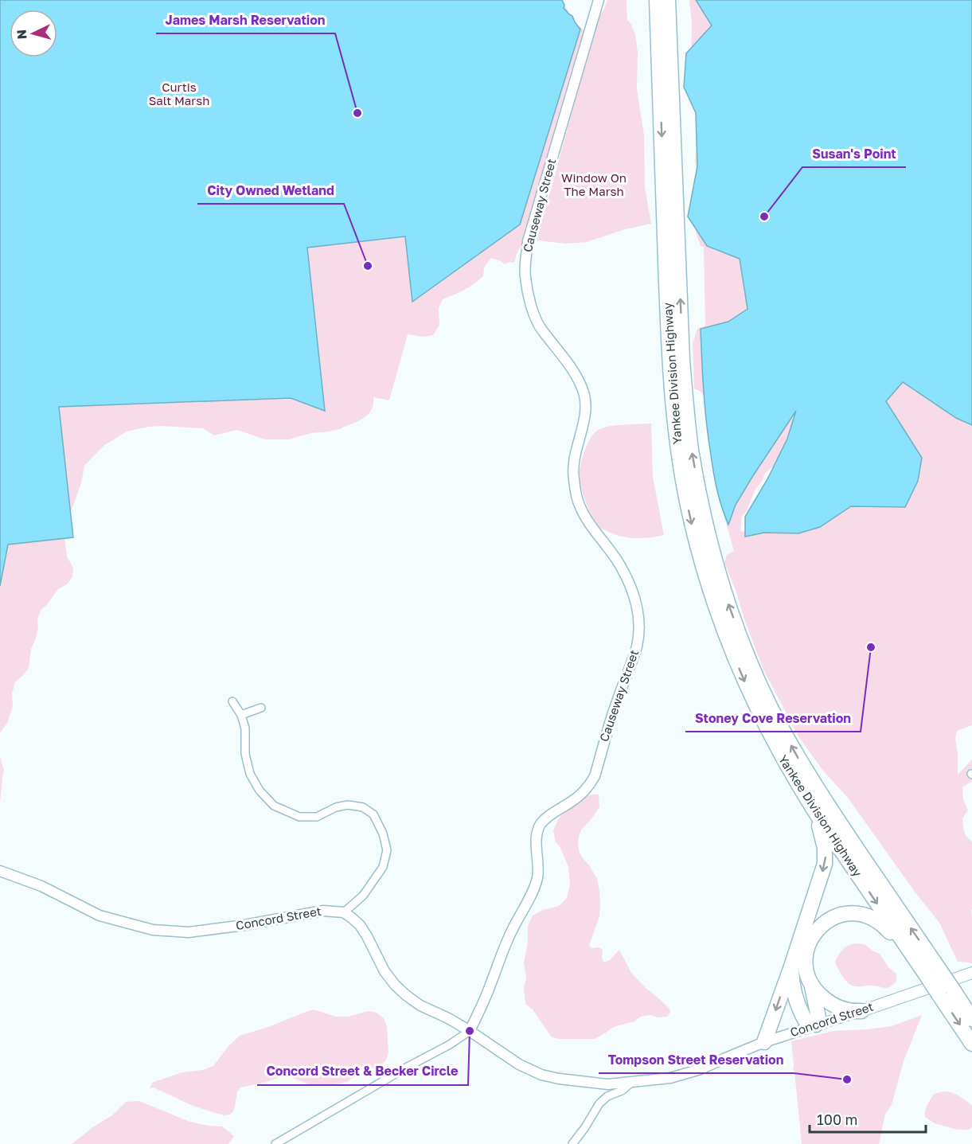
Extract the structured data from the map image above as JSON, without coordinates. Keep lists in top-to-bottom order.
{
  "streets": {
    "highway": ["Yankee Division Highway"],
    "main road": ["Concord Street"],
    "street": ["Causeway Street"]
  },
  "crossings": [
    ["Causeway Street", "Concord Street"]
  ],
  "parks": ["Curtis Salt Marsh", "Window On The Marsh"],
  "places": [
    "James Marsh Reservation",
    "Susan's Point",
    "City Owned Wetland",
    "Stoney Cove Reservation",
    "Concord Street & Becker Circle",
    "Tompson Street Reservation"
  ],
  "scale_bar": "100 m",
  "north": "left"
}
